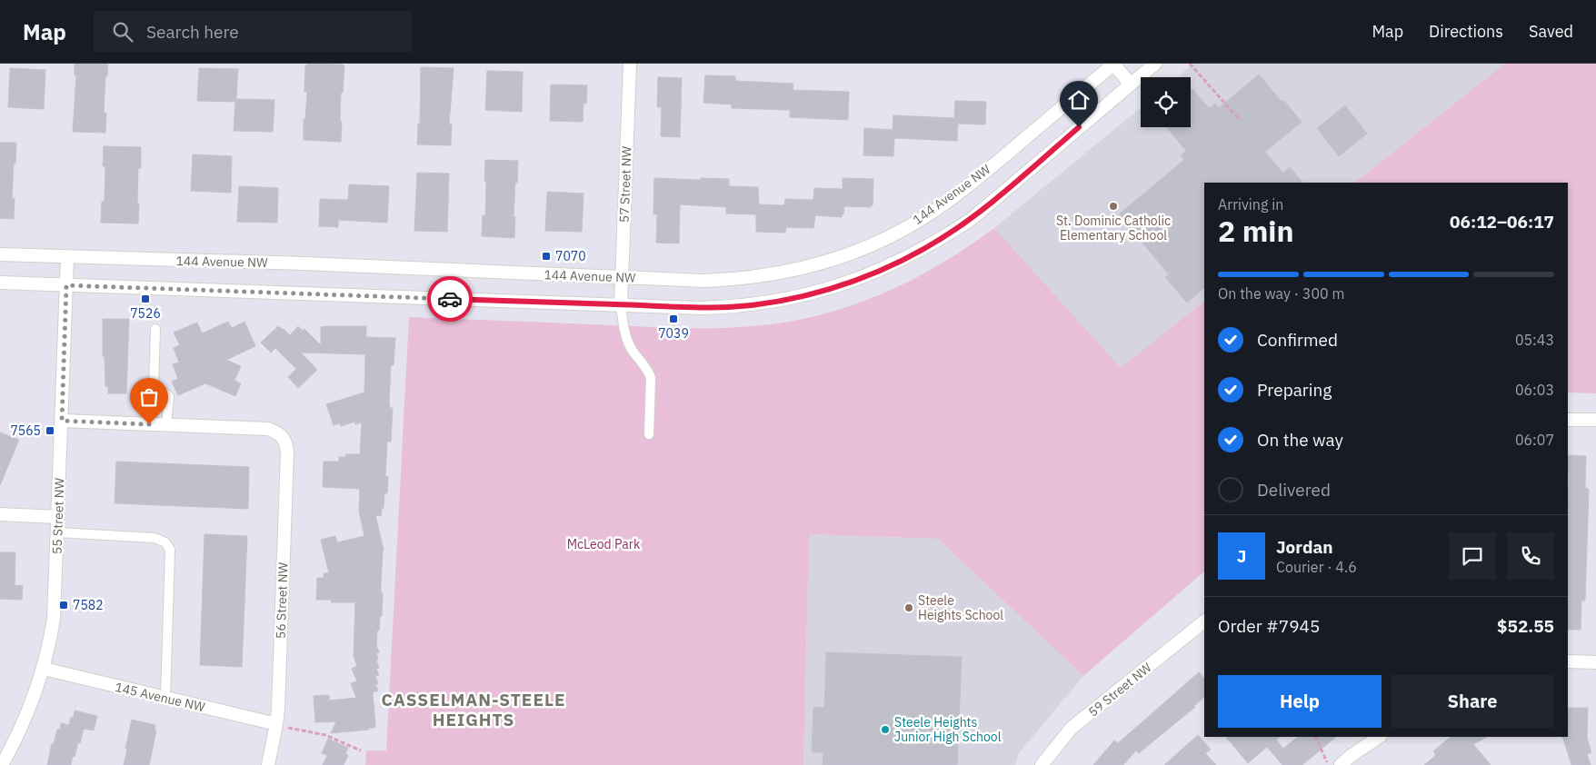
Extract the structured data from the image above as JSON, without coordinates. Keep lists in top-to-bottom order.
{
  "streets": {
    "street": [
      "57 Street NW",
      "144 Avenue NW",
      "55 Street NW",
      "56 Street NW",
      "59 Street NW",
      "145 Avenue NW"
    ]
  },
  "crossings": [
    ["57 Street NW", "144 Avenue NW"],
    ["144 Avenue NW", "55 Street NW"],
    ["55 Street NW", "145 Avenue NW"],
    ["56 Street NW", "145 Avenue NW"]
  ],
  "districts": ["CASSELMAN-STEELE HEIGHTS"],
  "parks": ["McLeod Park"],
  "places": {
    "other": ["St. Dominic Catholic Elementary School", "Steele Heights School", "Steele Heights Junior High School"],
    "transit": [
      "7070",
      "7526",
      "7039",
      "7565",
      "7582"
    ]
  },
  "page": {
    "header": "Map",
    "search": "Search here",
    "nav": ["Map", "Directions", "Saved"],
    "heading": ["2 min", "Arriving in", "06:12–06:17"],
    "panel": [
      "Jordan",
      "Courier · 4.6",
      "Order #7945",
      "$52.55"
    ],
    "bar": "On the way · 300 m",
    "list": [
      ["Confirmed", "05:43"],
      ["Preparing", "06:03"],
      ["On the way", "06:07"],
      "Delivered"
    ],
    "round": "J",
    "buttons": ["Help", "Share"]
  }
}
